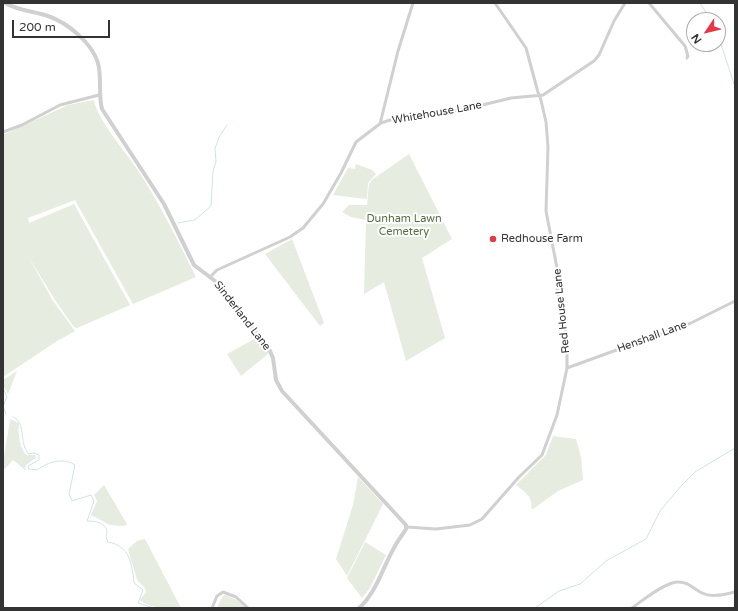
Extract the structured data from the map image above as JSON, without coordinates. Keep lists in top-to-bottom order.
{
  "streets": {
    "street": [
      "Whitehouse Lane",
      "Red House Lane",
      "Sinderland Lane",
      "Henshall Lane"
    ]
  },
  "crossings": [
    ["Whitehouse Lane", "Red House Lane"],
    ["Whitehouse Lane", "Sinderland Lane"],
    ["Red House Lane", "Sinderland Lane"],
    ["Red House Lane", "Henshall Lane"]
  ],
  "parks": ["Dunham Lawn Cemetery"],
  "places": ["Redhouse Farm"],
  "scale_bar": "200 m",
  "north": "bottom left"
}
